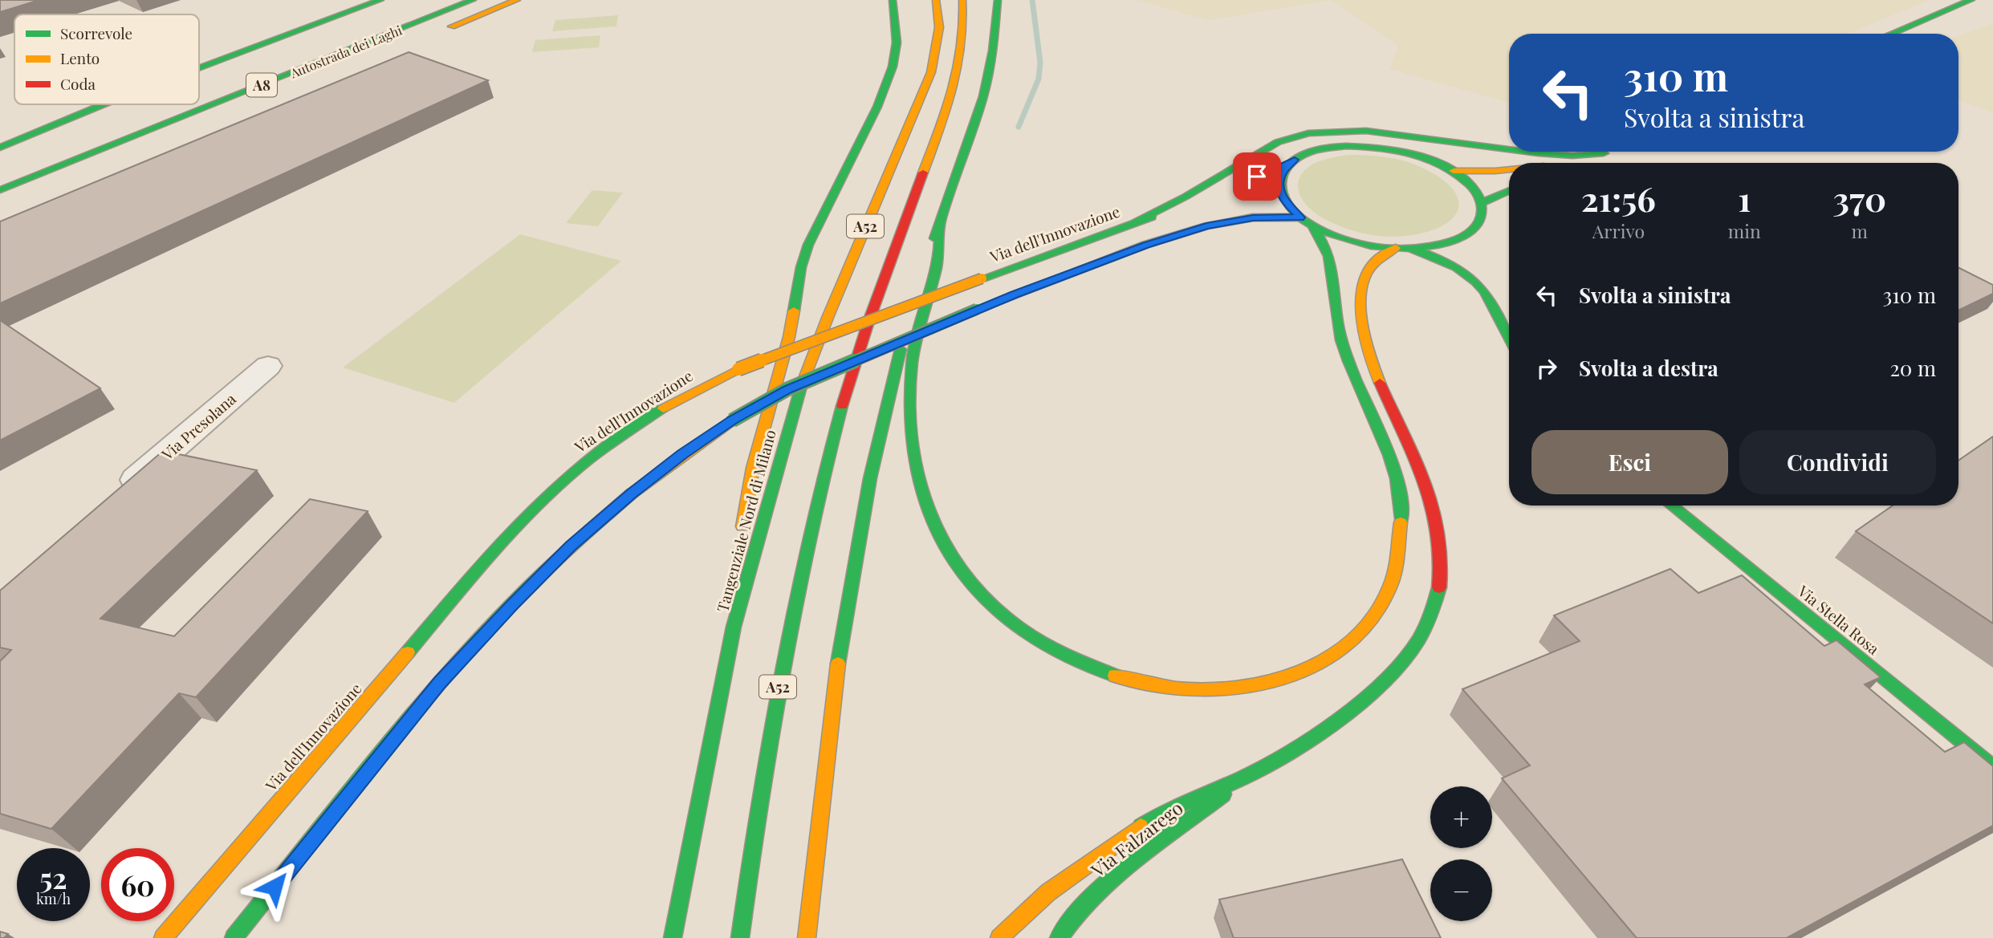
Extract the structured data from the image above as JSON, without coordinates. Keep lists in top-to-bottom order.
{
  "streets": {
    "main road": [
      "Autostrada dei Laghi",
      "A8",
      "A52",
      "Via dell'Innovazione",
      "Tangenziale Nord di Milano",
      "Via Stella Rosa",
      "Via Falzarego"
    ],
    "street": ["Via Presolana"]
  },
  "legend": ["Scorrevole", "Lento", "Coda"],
  "page": {
    "turn": ["310 m", "Svolta a sinistra"],
    "eta": [
      "21:56",
      "Arrivo",
      "1",
      "min",
      "370",
      "m"
    ],
    "list": [
      {
        "name": "Svolta a sinistra",
        "value": "310 m"
      },
      {
        "name": "Svolta a destra",
        "value": "20 m"
      }
    ],
    "buttons": ["Esci", "Condividi"],
    "map_buttons": ["+", "−"],
    "speed": "52 km/h",
    "limit": "60"
  }
}
